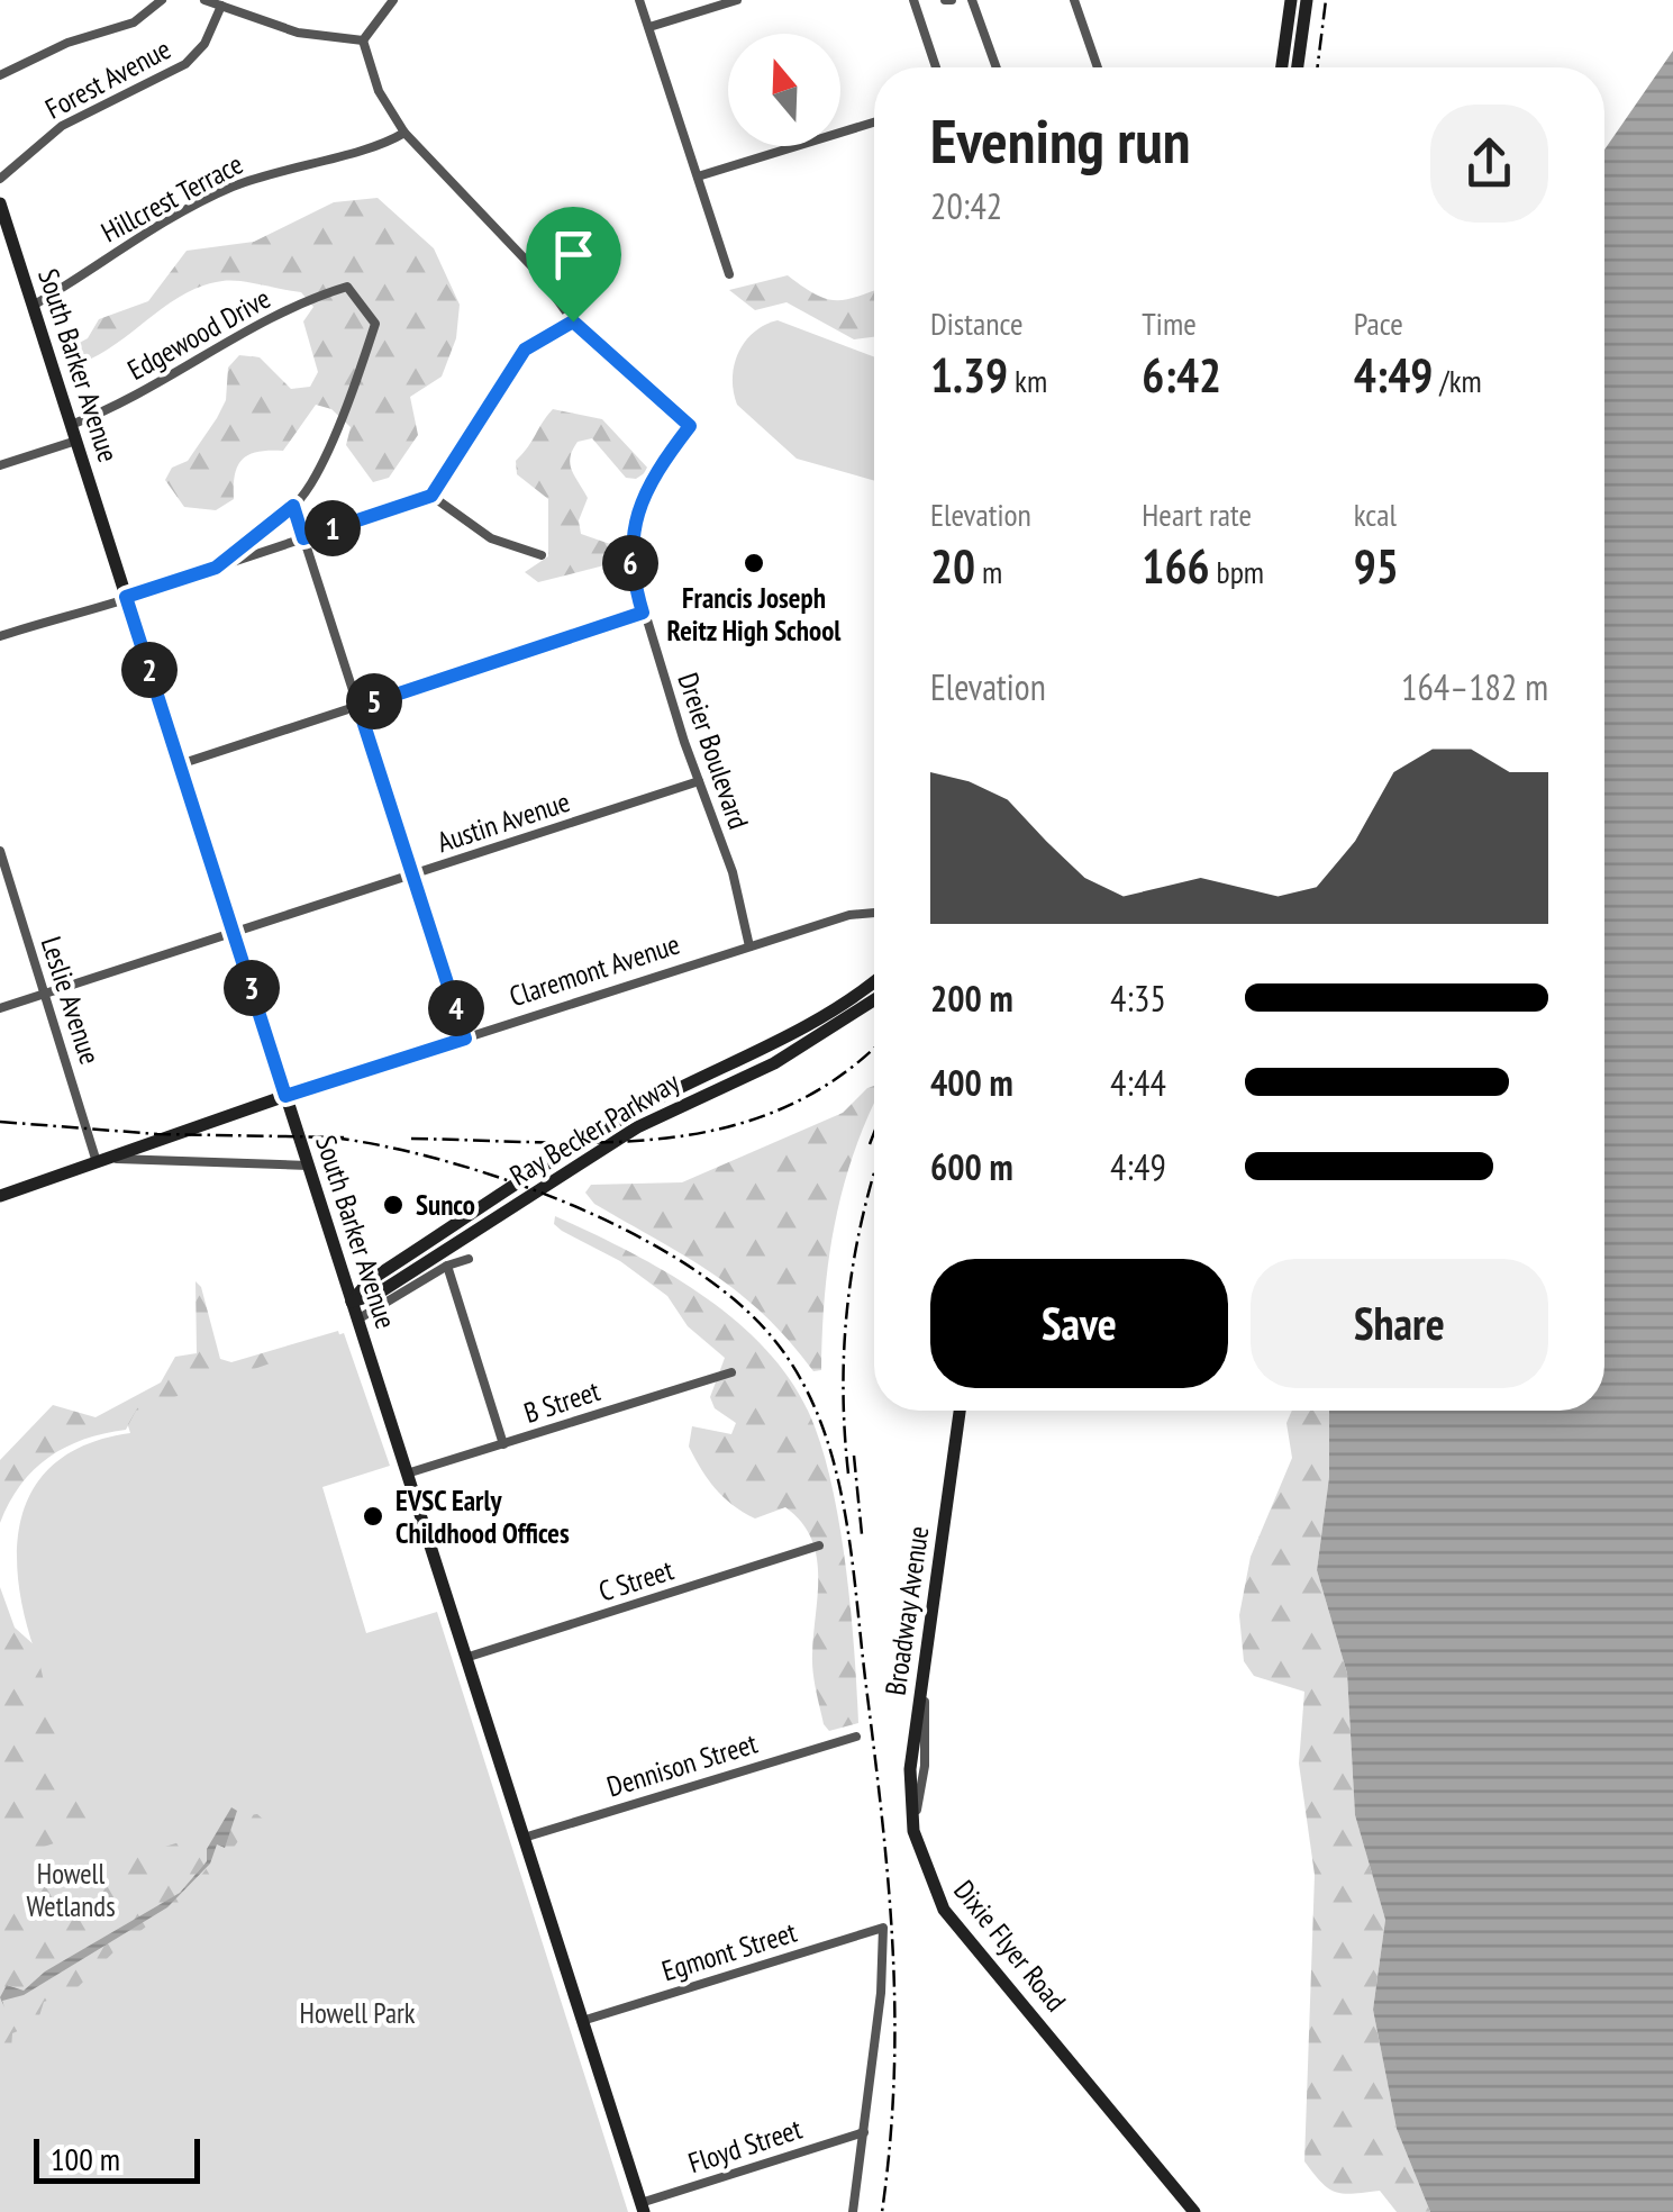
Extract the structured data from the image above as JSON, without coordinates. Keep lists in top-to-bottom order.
{
  "streets": {
    "main road": [
      "South Barker Avenue",
      "Claremont Avenue",
      "Ray Becker Parkway",
      "Broadway Avenue",
      "Dixie Flyer Road"
    ],
    "street": [
      "Forest Avenue",
      "Hillcrest Terrace",
      "Edgewood Drive",
      "Dreier Boulevard",
      "Austin Avenue",
      "Leslie Avenue",
      "B Street",
      "C Street",
      "Dennison Street",
      "Egmont Street",
      "Floyd Street"
    ]
  },
  "crossings": [
    ["Hillcrest Terrace", "South Barker Avenue"],
    ["Hillcrest Terrace", "Dreier Boulevard"],
    ["Edgewood Drive", "South Barker Avenue"],
    ["South Barker Avenue", "Austin Avenue"],
    ["South Barker Avenue", "Claremont Avenue"],
    ["South Barker Avenue", "Ray Becker Parkway"],
    ["South Barker Avenue", "B Street"],
    ["South Barker Avenue", "C Street"],
    ["South Barker Avenue", "Dennison Street"],
    ["South Barker Avenue", "Egmont Street"],
    ["South Barker Avenue", "Floyd Street"],
    ["Dreier Boulevard", "Austin Avenue"],
    ["Dreier Boulevard", "Claremont Avenue"],
    ["Austin Avenue", "Leslie Avenue"],
    ["Claremont Avenue", "Leslie Avenue"],
    ["Broadway Avenue", "Dixie Flyer Road"],
    ["Egmont Street", "Floyd Street"]
  ],
  "parks": ["Howell Wetlands", "Howell Park"],
  "places": ["Francis Joseph Reitz High School", "Sunco", "EVSC Early Childhood Offices"],
  "scale_bar": "100 m",
  "north": "top",
  "page": {
    "heading": ["Evening run", "20:42"],
    "stats": [
      ["Distance", "1.39 km"],
      ["Time", "6:42"],
      ["Pace", "4:49 /km"],
      ["Elevation", "20 m"],
      ["Heart rate", "166 bpm"],
      ["kcal", "95"]
    ],
    "pins": [
      "1",
      "6",
      "2",
      "5",
      "3",
      "4"
    ],
    "chart": ["Elevation", "164–182 m"],
    "list": [
      {
        "name": "200 m",
        "note": "4:35"
      },
      {
        "name": "400 m",
        "note": "4:44"
      },
      {
        "name": "600 m",
        "note": "4:49"
      }
    ],
    "buttons": ["Save", "Share"],
    "scale": "100 m"
  }
}
